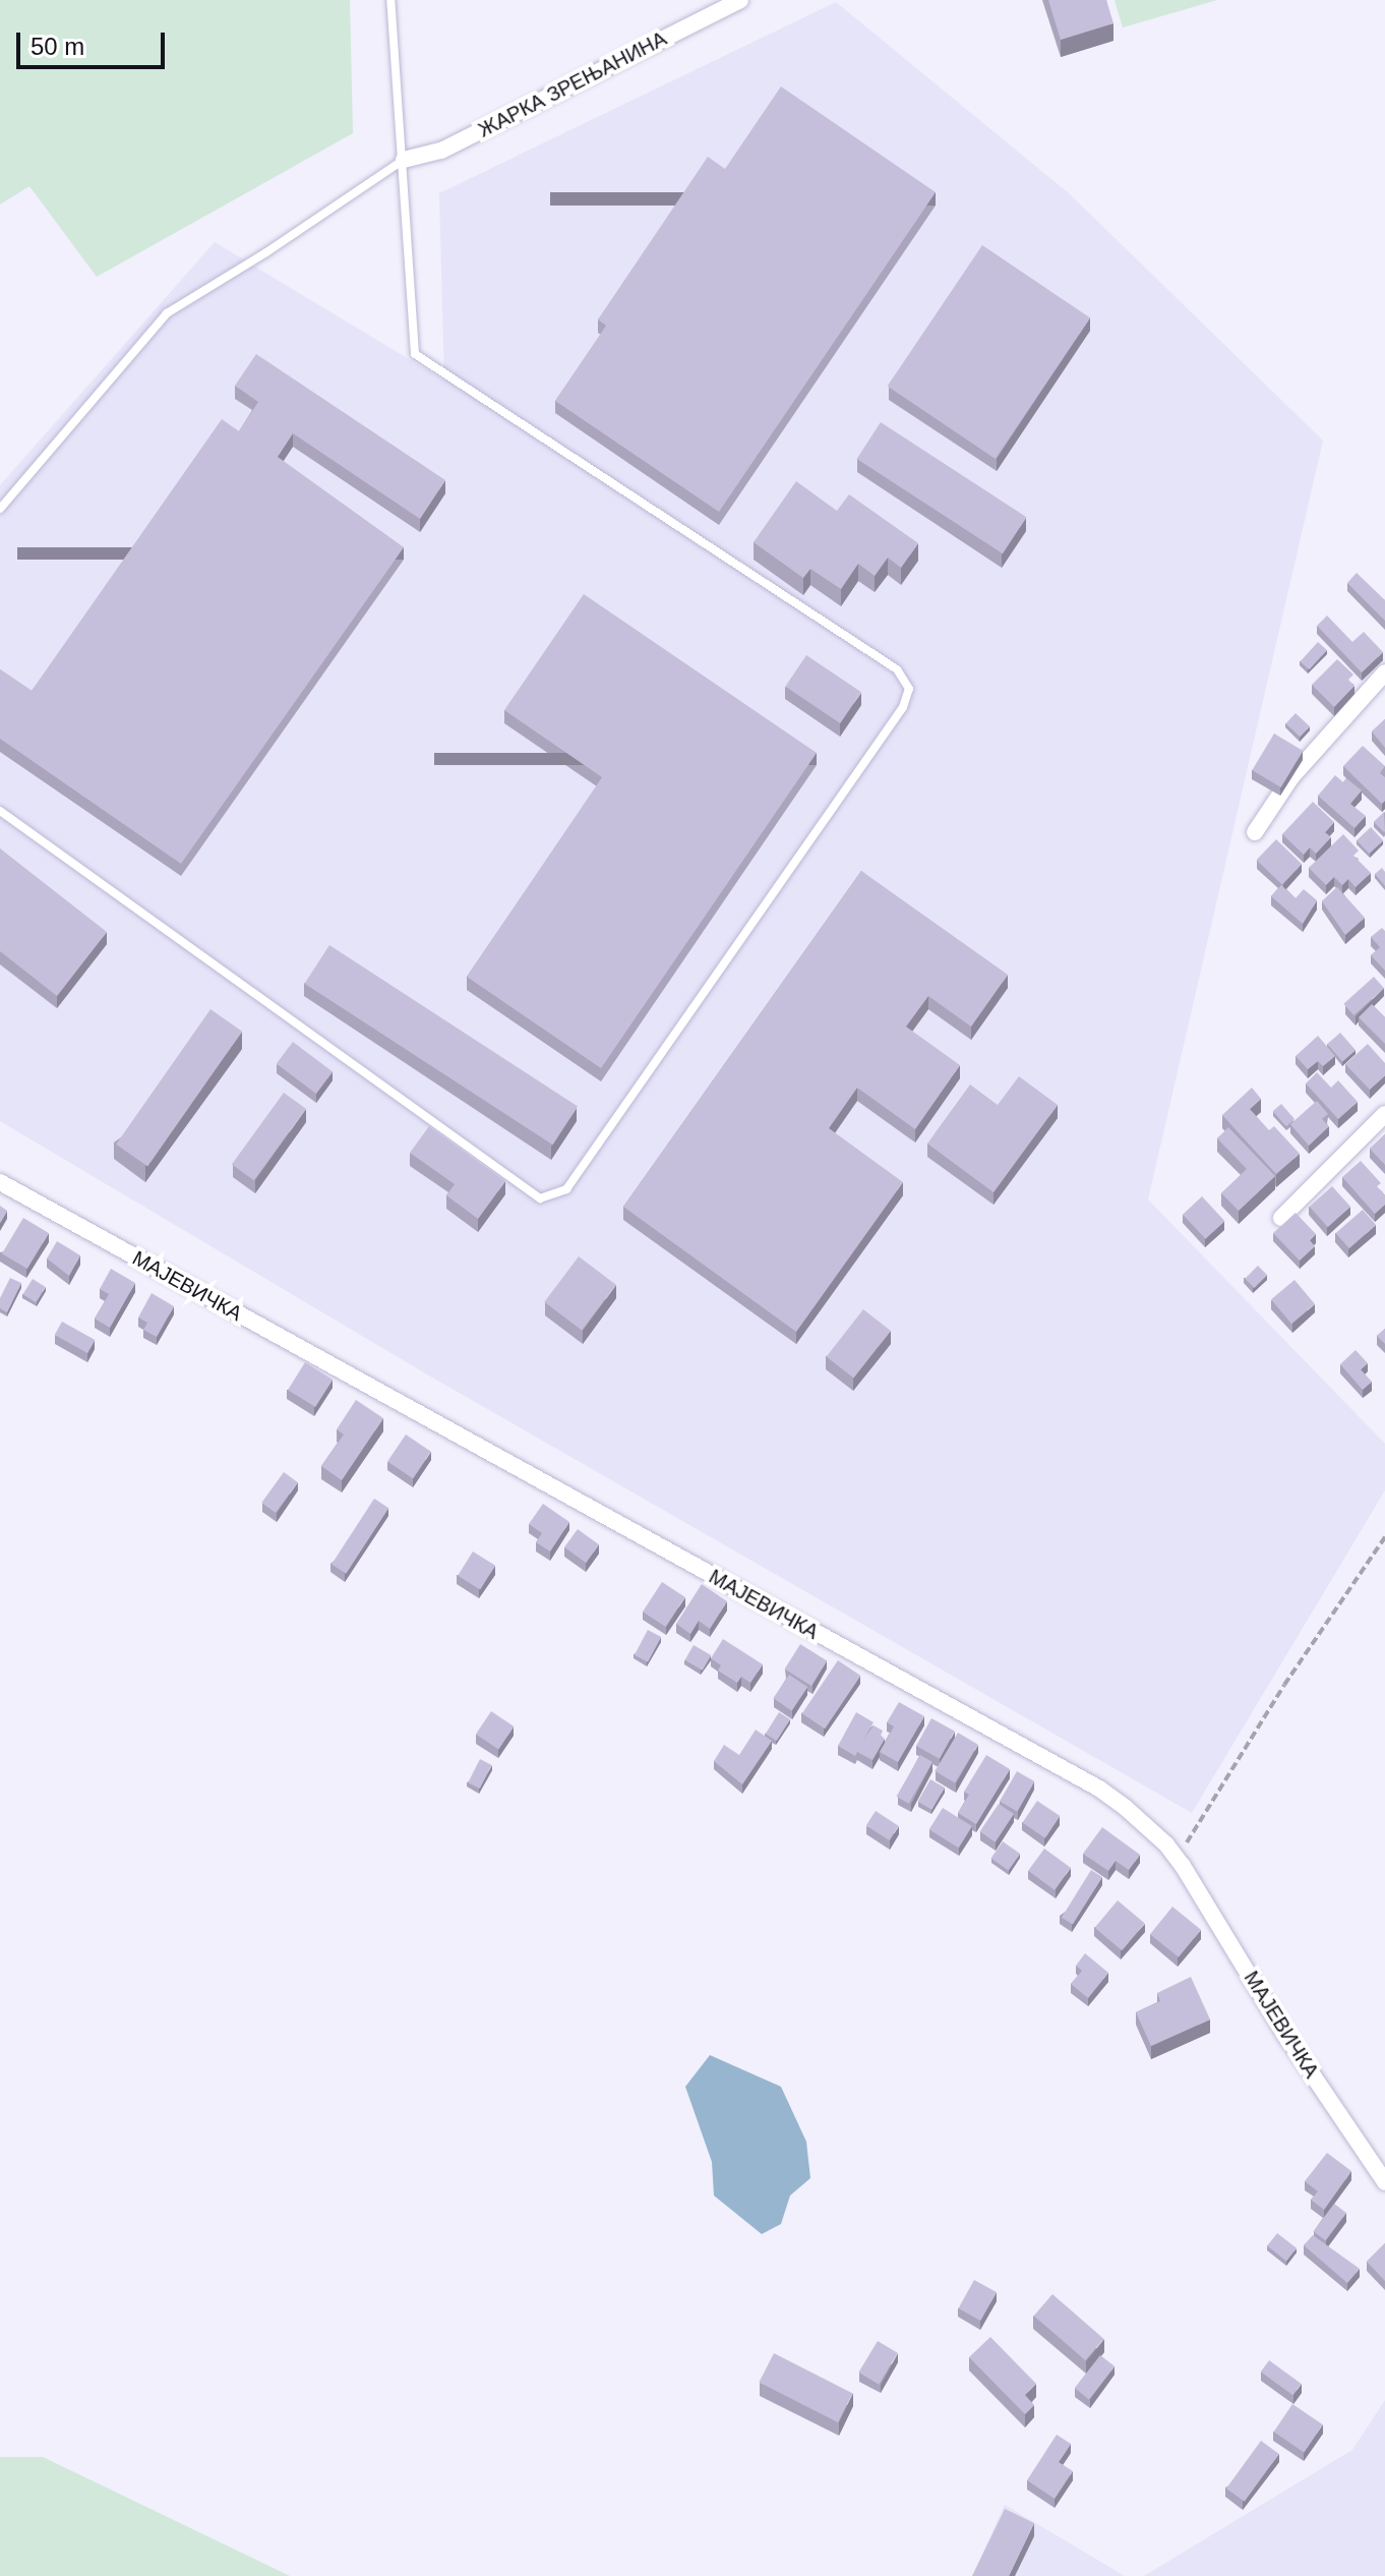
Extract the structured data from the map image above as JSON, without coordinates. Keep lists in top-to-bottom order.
{
  "streets": {
    "street": ["ЖАРКА ЗРЕЊАНИНА", "МАЈЕВИЧКА"]
  },
  "scale_bar": "50 m"
}
